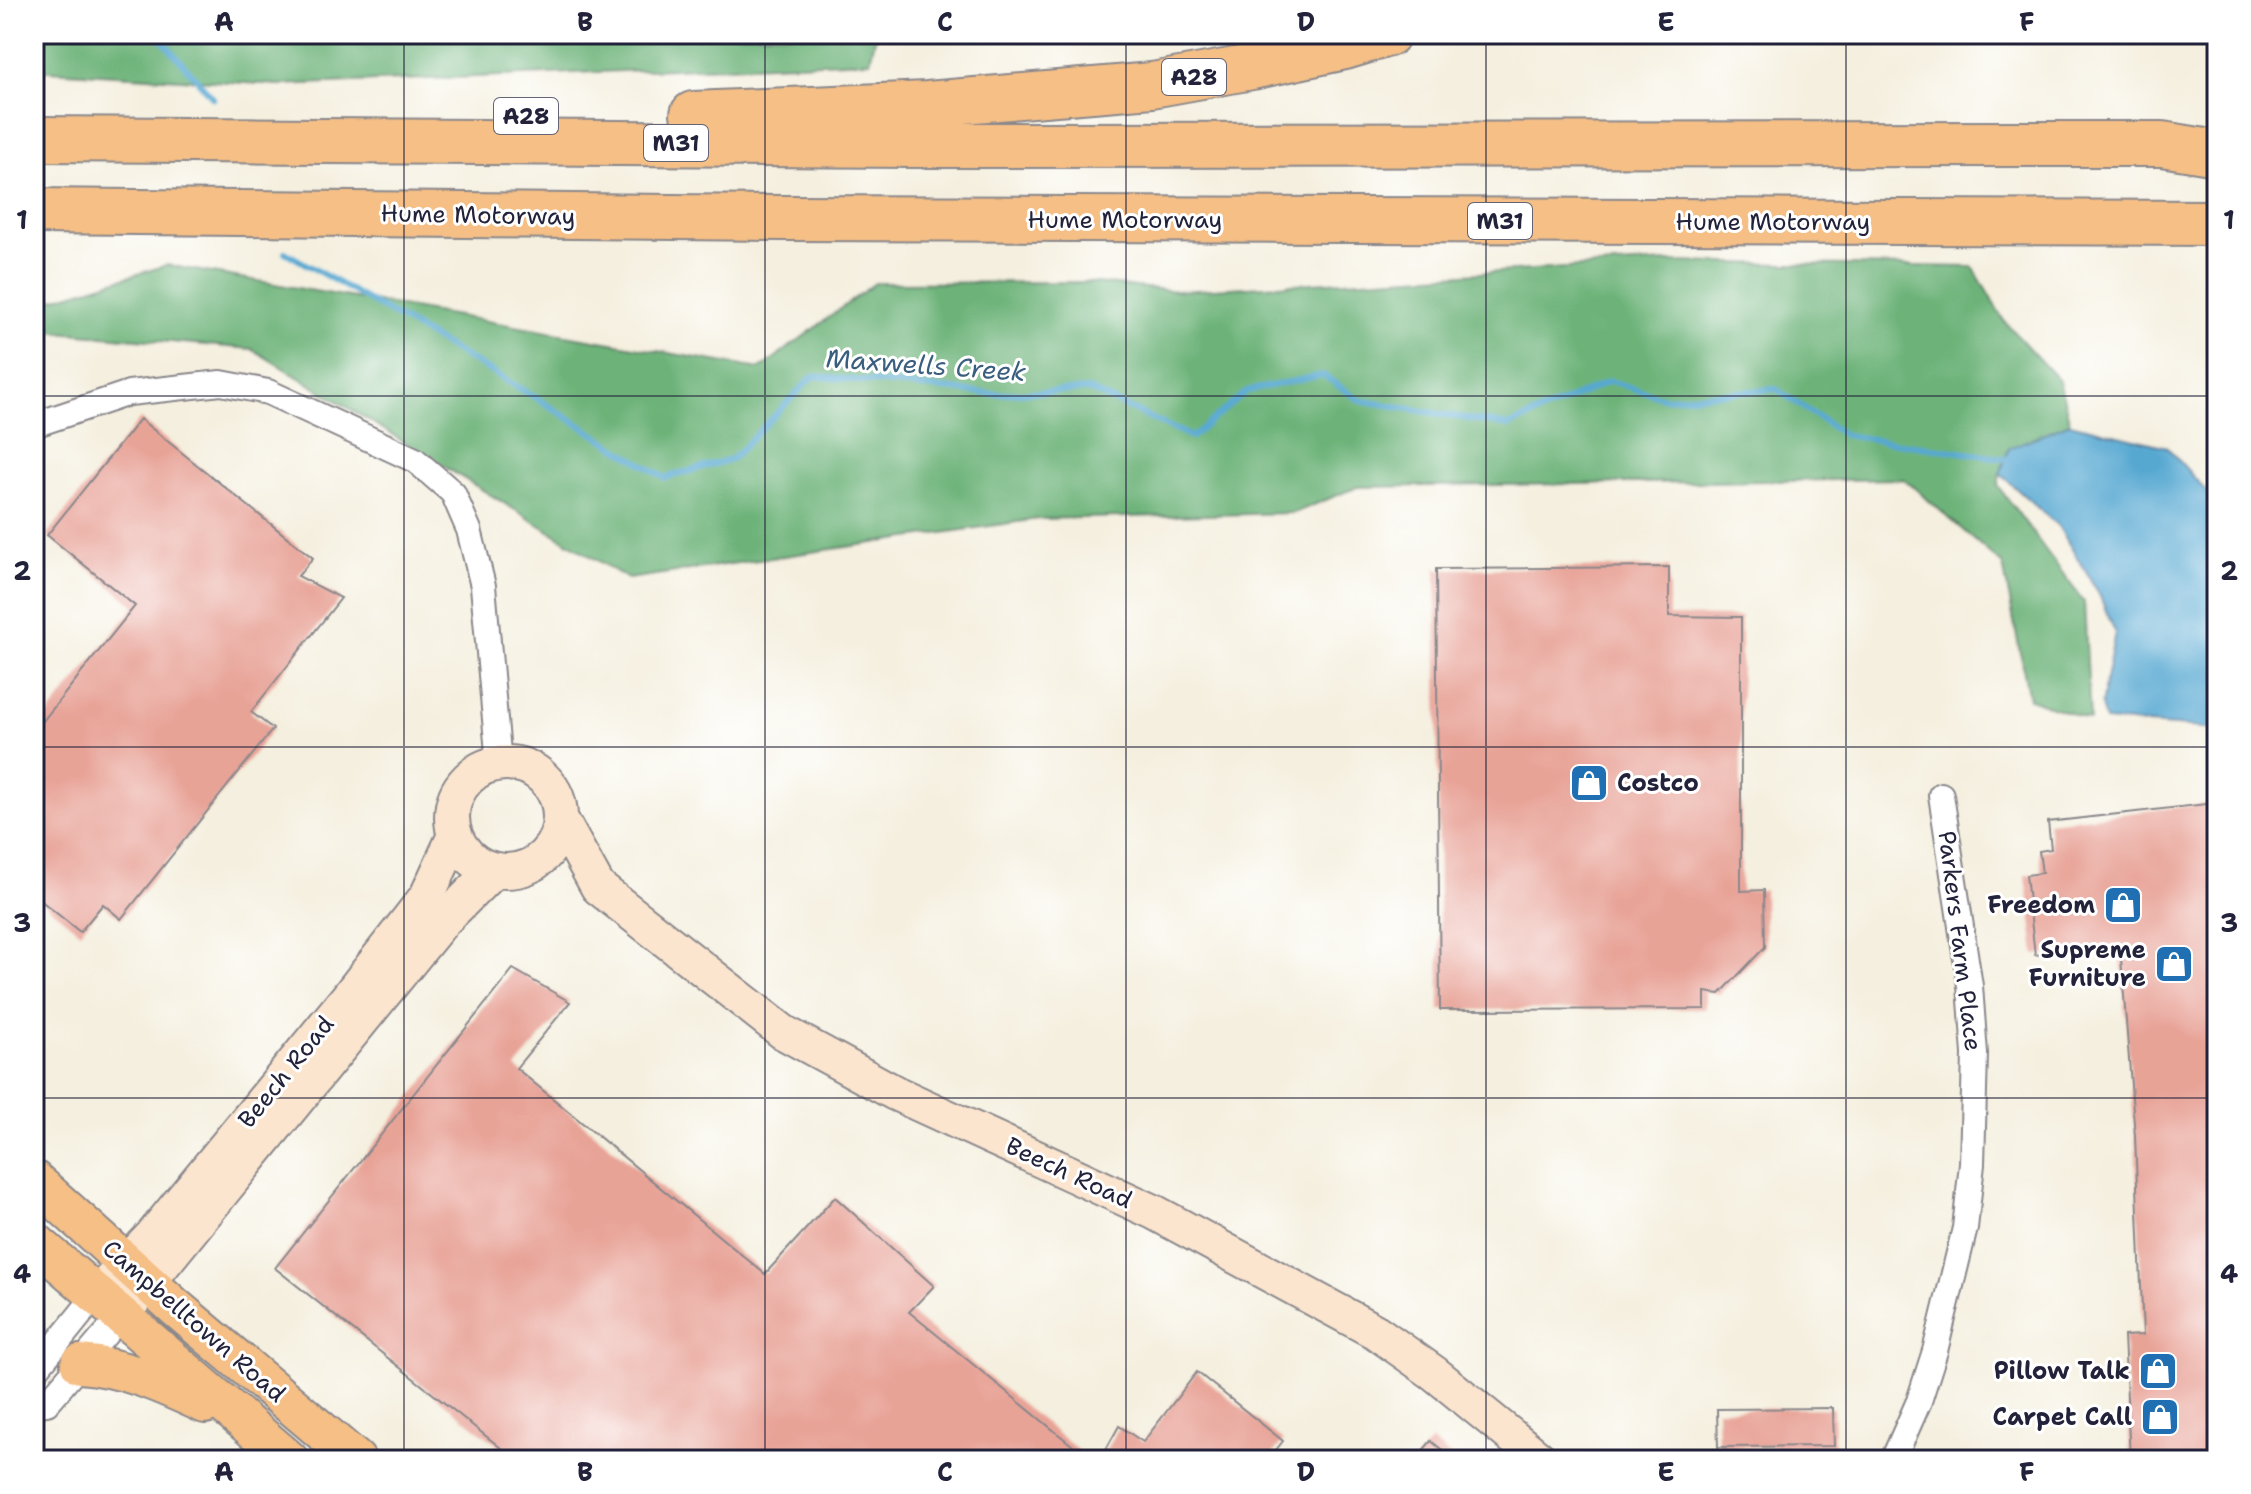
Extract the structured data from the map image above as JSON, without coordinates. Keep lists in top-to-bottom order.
{
  "streets": {
    "highway": ["A28", "M31", "Hume Motorway"],
    "main road": ["Beech Road", "Campbelltown Road"],
    "street": ["Parkers Farm Place"]
  },
  "crossings": [
    ["A28", "M31"],
    ["Beech Road", "Campbelltown Road"]
  ],
  "water": ["Maxwells Creek"],
  "places": {
    "shop": [
      "Costco",
      "Freedom",
      "Supreme Furniture",
      "Pillow Talk",
      "Carpet Call"
    ]
  },
  "grid": {
    "columns": [
      "A",
      "B",
      "C",
      "D",
      "E",
      "F"
    ],
    "rows": [
      "1",
      "2",
      "3",
      "4"
    ]
  }
}
